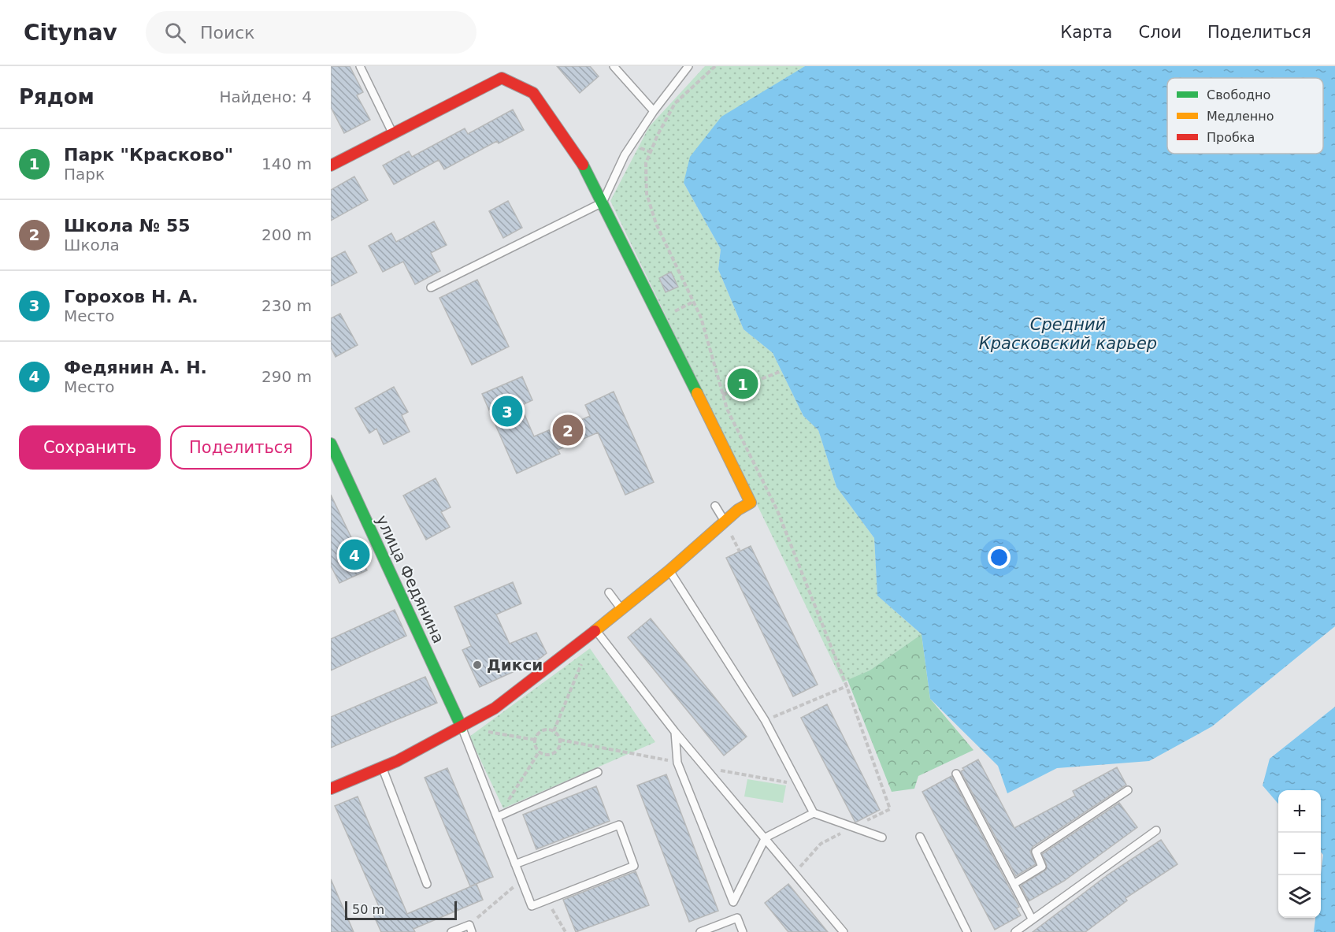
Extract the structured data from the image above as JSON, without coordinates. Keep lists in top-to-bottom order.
{
  "streets": {
    "street": ["улица Федянина"]
  },
  "water": ["Средний Красковский карьер"],
  "places": ["Дикси"],
  "legend": ["Свободно", "Медленно", "Пробка"],
  "scale_bar": "50 m",
  "page": {
    "header": "Citynav",
    "search": "Поиск",
    "nav": ["Карта", "Слои", "Поделиться"],
    "heading": ["Рядом", "Найдено: 4"],
    "list": [
      {
        "mark": "1",
        "name": "Парк \"Красково\"",
        "note": "Парк",
        "value": "140 m"
      },
      {
        "mark": "2",
        "name": "Школа № 55",
        "note": "Школа",
        "value": "200 m"
      },
      {
        "mark": "3",
        "name": "Горохов Н. А.",
        "note": "Место",
        "value": "230 m"
      },
      {
        "mark": "4",
        "name": "Федянин А. Н.",
        "note": "Место",
        "value": "290 m"
      }
    ],
    "pins": [
      "1",
      "3",
      "2",
      "4"
    ],
    "buttons": ["Сохранить", "Поделиться"],
    "map_buttons": ["+", "−"],
    "scale": "50 m"
  }
}
